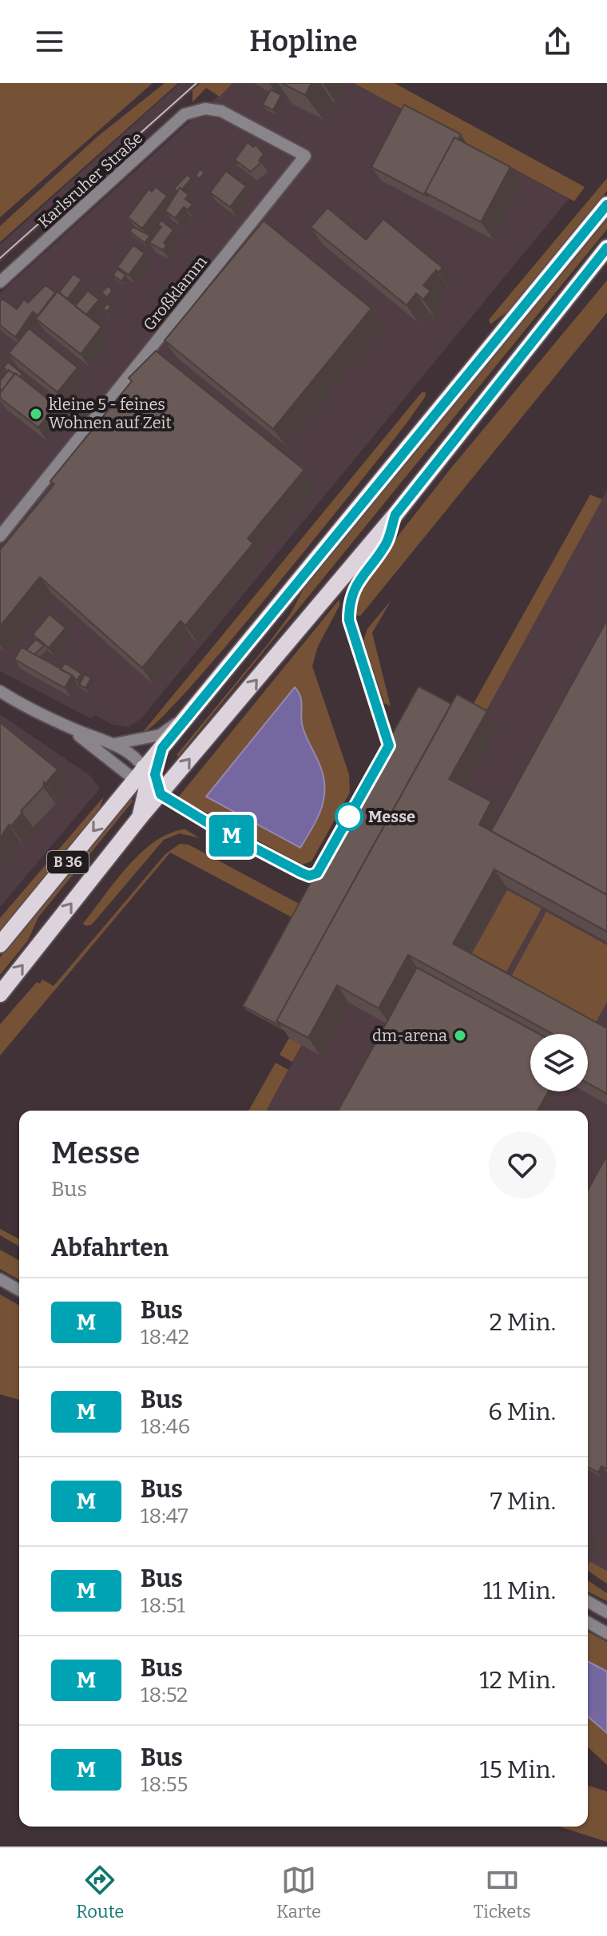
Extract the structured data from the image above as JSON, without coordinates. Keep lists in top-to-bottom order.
{
  "streets": {
    "main road": ["B 36"],
    "street": ["Karlsruher Straße", "Großklamm"]
  },
  "crossings": [
    ["Karlsruher Straße", "Großklamm"]
  ],
  "places": ["kleine 5 - feines Wohnen auf Zeit", "Messe", "dm-arena"],
  "lines": ["bus line M"],
  "page": {
    "header": "Hopline",
    "on_map": "M",
    "heading": [
      ["Messe", "Bus"],
      "Abfahrten"
    ],
    "list": [
      {
        "mark": "M",
        "name": "Bus",
        "note": "18:42",
        "value": "2 Min."
      },
      {
        "mark": "M",
        "name": "Bus",
        "note": "18:46",
        "value": "6 Min."
      },
      {
        "mark": "M",
        "name": "Bus",
        "note": "18:47",
        "value": "7 Min."
      },
      {
        "mark": "M",
        "name": "Bus",
        "note": "18:51",
        "value": "11 Min."
      },
      {
        "mark": "M",
        "name": "Bus",
        "note": "18:52",
        "value": "12 Min."
      },
      {
        "mark": "M",
        "name": "Bus",
        "note": "18:55",
        "value": "15 Min."
      }
    ],
    "tabs": ["Route", "Karte", "Tickets"]
  }
}
